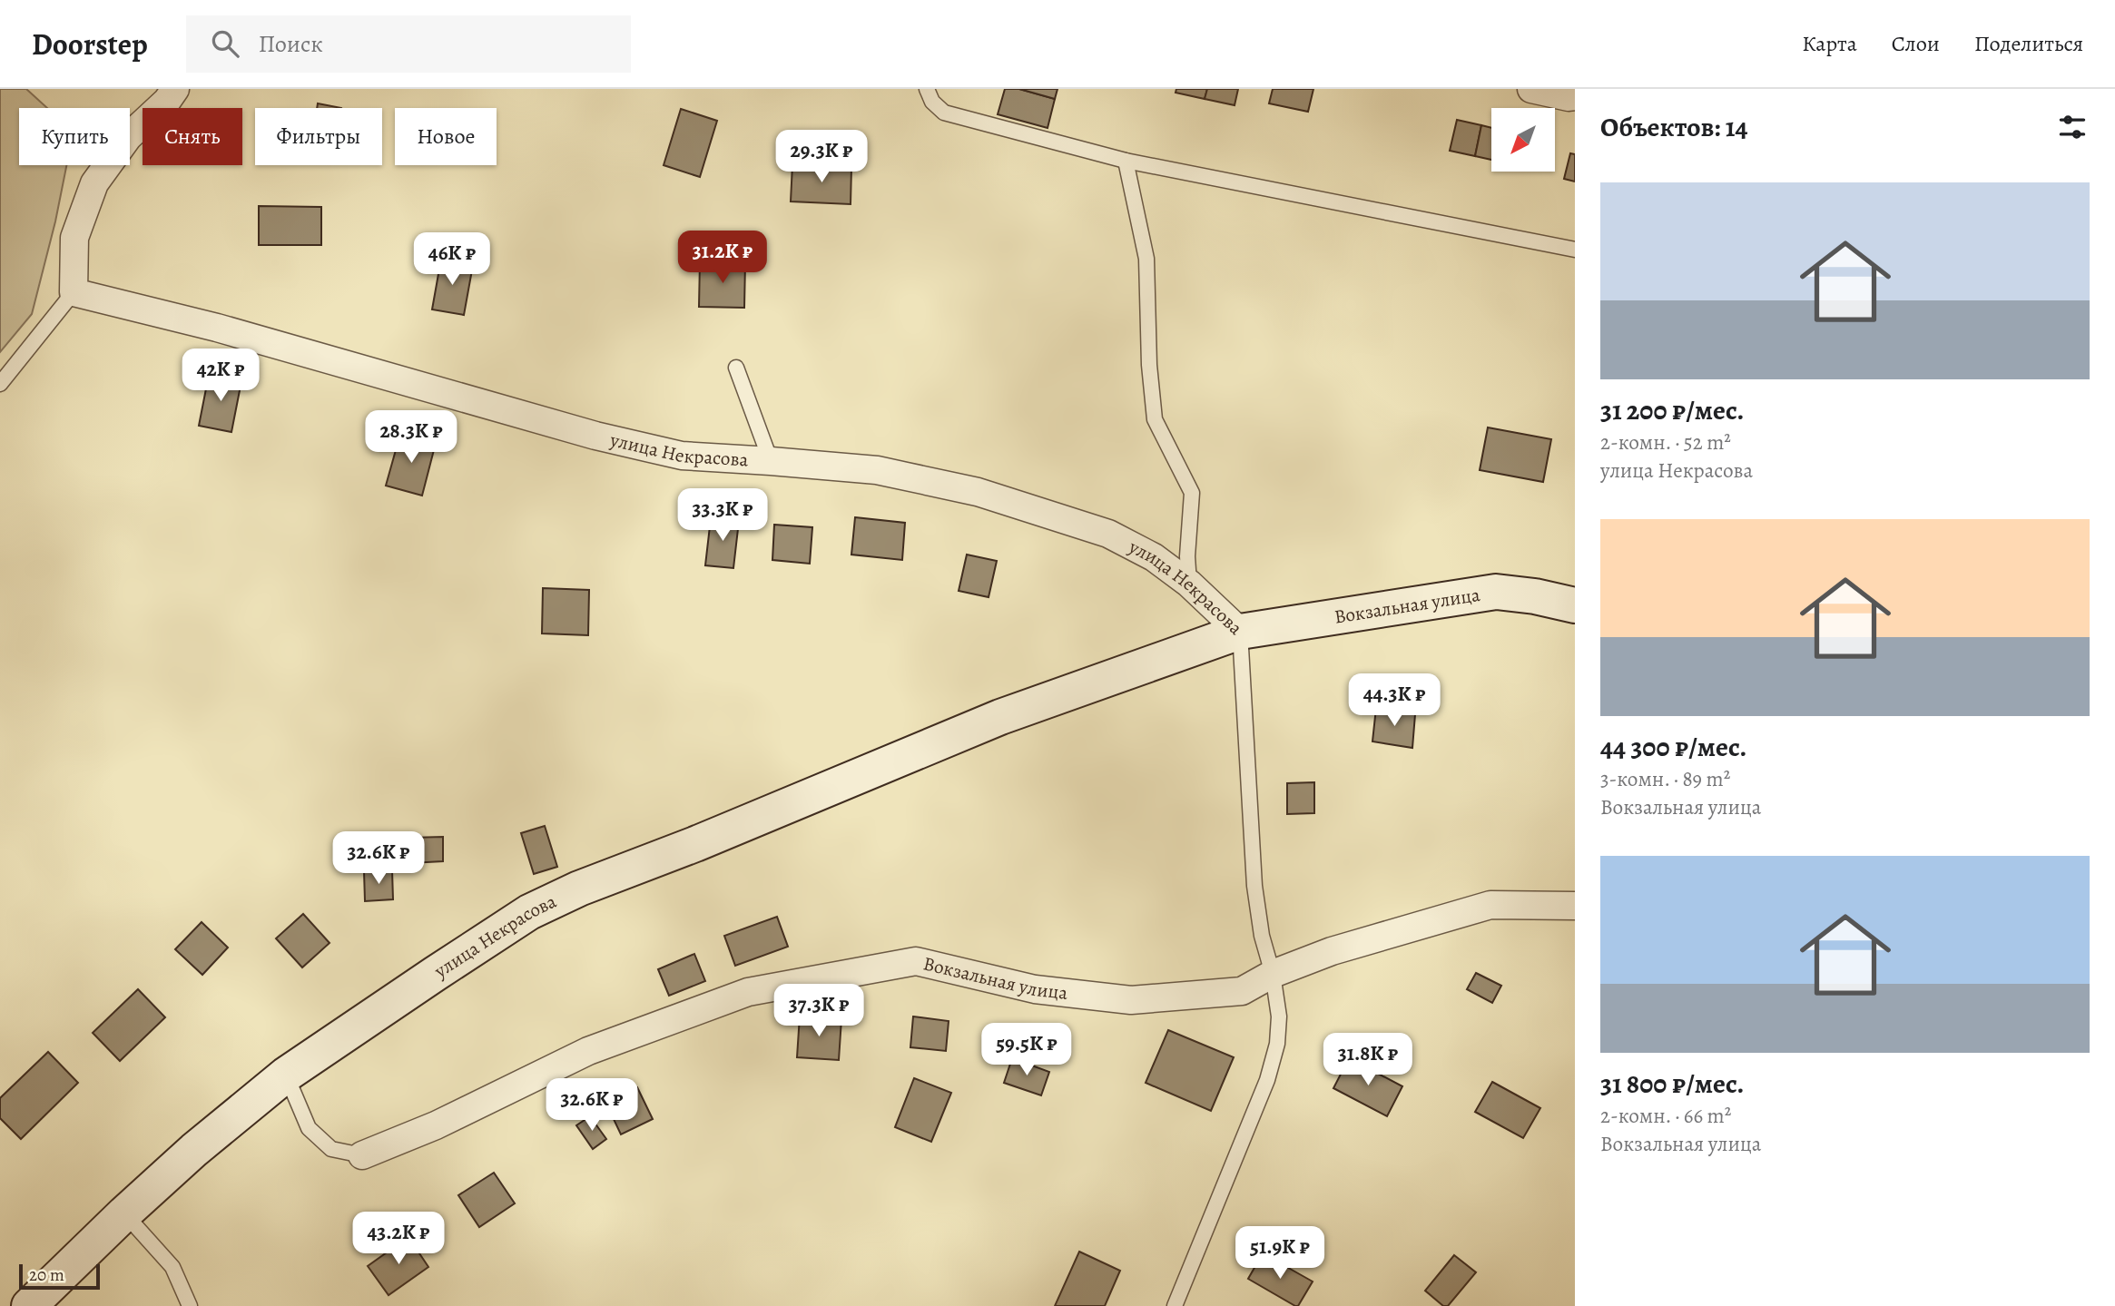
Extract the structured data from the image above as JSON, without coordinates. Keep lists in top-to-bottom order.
{
  "streets": {
    "main road": ["улица Некрасова", "Вокзальная улица"]
  },
  "crossings": [
    ["улица Некрасова", "Вокзальная улица"]
  ],
  "scale_bar": "20 m",
  "north": "bottom left",
  "page": {
    "header": "Doorstep",
    "search": "Поиск",
    "nav": ["Карта", "Слои", "Поделиться"],
    "heading": "Объектов: 14",
    "chip": [
      "Купить",
      "Снять",
      "Фильтры",
      "Новое"
    ],
    "price": [
      "29.3K ₽",
      "31.2K ₽",
      "46K ₽",
      "42K ₽",
      "28.3K ₽",
      "33.3K ₽",
      "44.3K ₽",
      "32.6K ₽",
      "37.3K ₽",
      "59.5K ₽",
      "31.8K ₽",
      "32.6K ₽",
      "43.2K ₽",
      "51.9K ₽"
    ],
    "list": [
      {
        "name": "31 200 ₽/мес.",
        "note": "2-комн. · 52 m² · улица Некрасова"
      },
      {
        "name": "44 300 ₽/мес.",
        "note": "3-комн. · 89 m² · Вокзальная улица"
      },
      {
        "name": "31 800 ₽/мес.",
        "note": "2-комн. · 66 m² · Вокзальная улица"
      }
    ],
    "scale": "20 m"
  }
}
